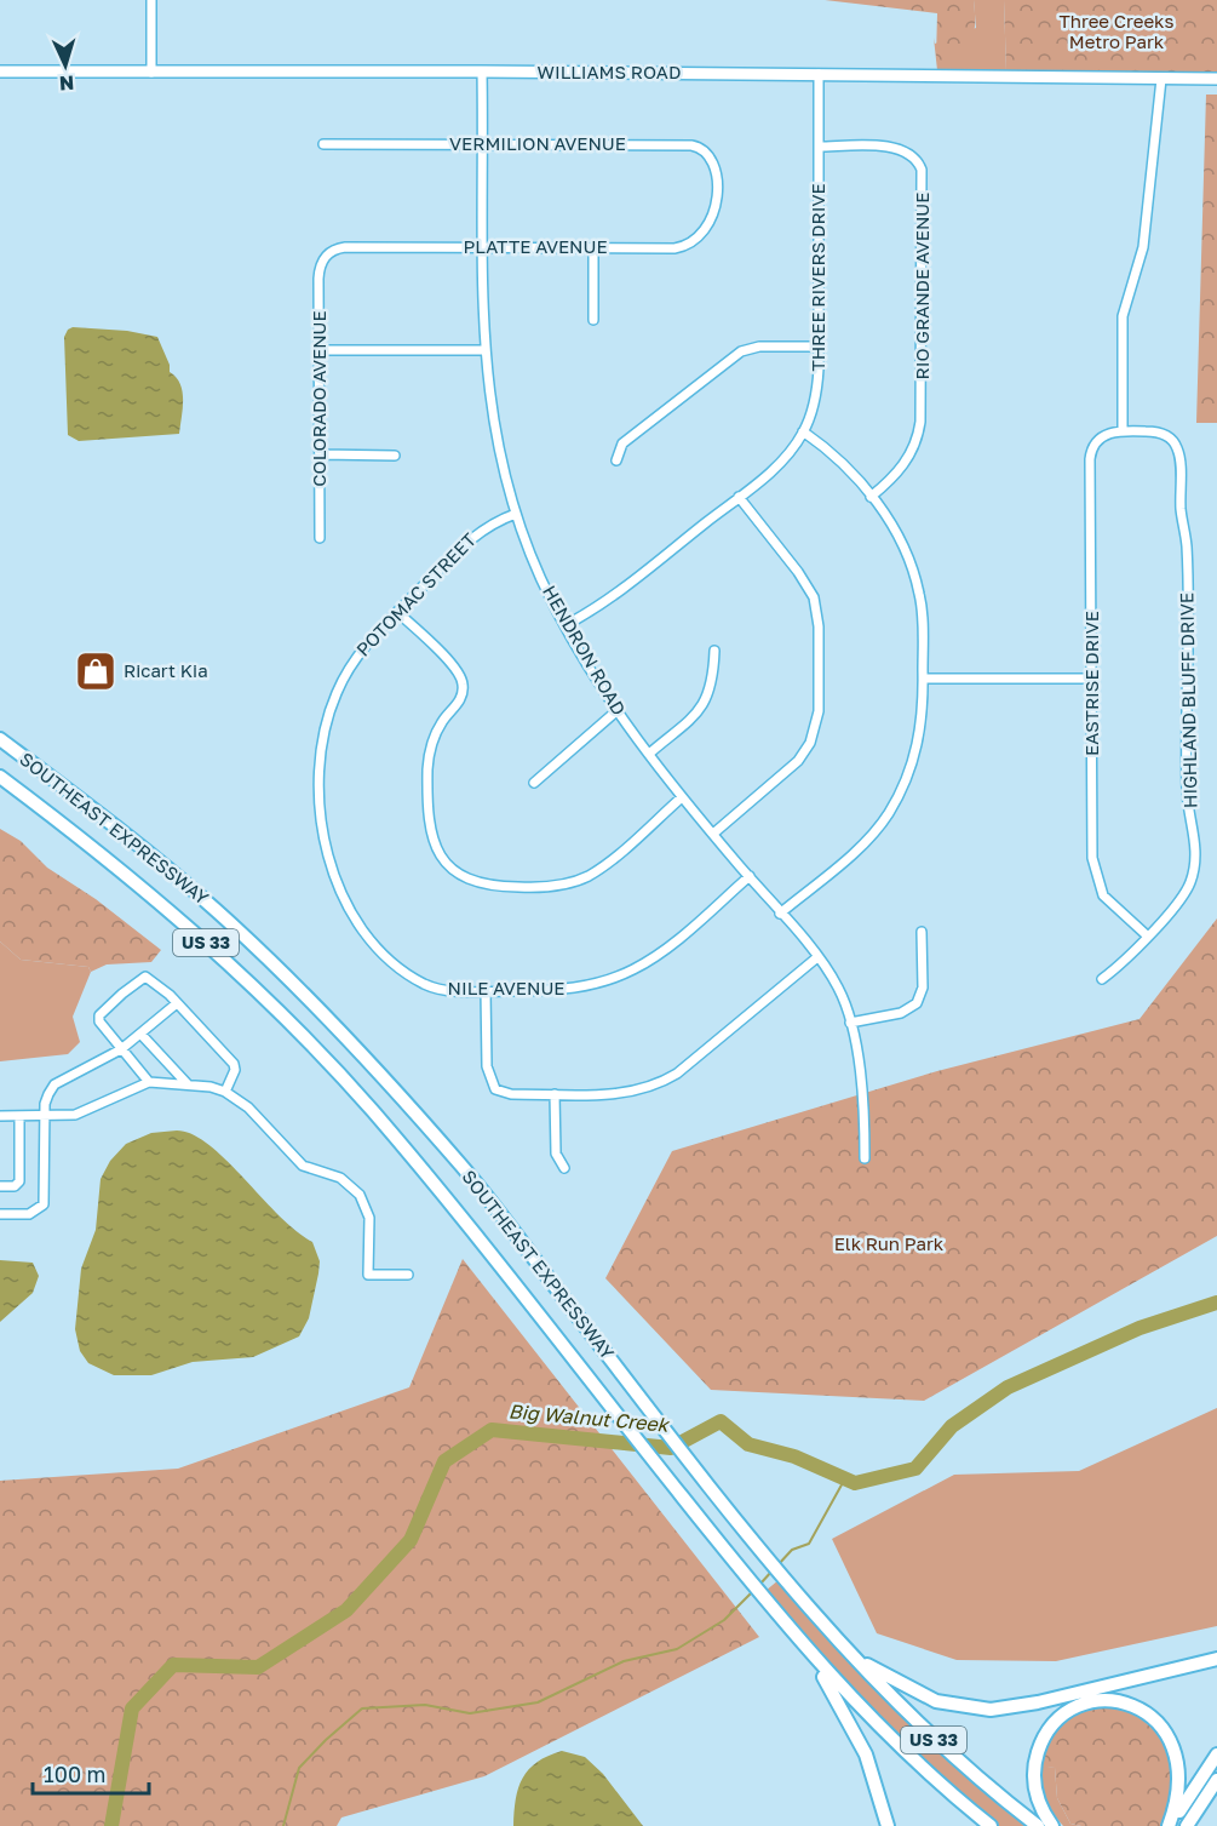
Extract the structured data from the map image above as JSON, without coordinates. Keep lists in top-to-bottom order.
{
  "streets": {
    "highway": ["SOUTHEAST EXPRESSWAY", "US 33"],
    "main road": ["WILLIAMS ROAD"],
    "street": [
      "VERMILION AVENUE",
      "PLATTE AVENUE",
      "THREE RIVERS DRIVE",
      "RIO GRANDE AVENUE",
      "COLORADO AVENUE",
      "POTOMAC STREET",
      "HENDRON ROAD",
      "EASTRISE DRIVE",
      "HIGHLAND BLUFF DRIVE",
      "NILE AVENUE"
    ]
  },
  "crossings": [
    ["WILLIAMS ROAD", "THREE RIVERS DRIVE"],
    ["WILLIAMS ROAD", "HENDRON ROAD"],
    ["VERMILION AVENUE", "PLATTE AVENUE"],
    ["VERMILION AVENUE", "HENDRON ROAD"],
    ["PLATTE AVENUE", "COLORADO AVENUE"],
    ["PLATTE AVENUE", "HENDRON ROAD"],
    ["THREE RIVERS DRIVE", "RIO GRANDE AVENUE"],
    ["THREE RIVERS DRIVE", "HENDRON ROAD"],
    ["POTOMAC STREET", "HENDRON ROAD"],
    ["POTOMAC STREET", "NILE AVENUE"],
    ["HENDRON ROAD", "NILE AVENUE"],
    ["EASTRISE DRIVE", "HIGHLAND BLUFF DRIVE"]
  ],
  "water": ["Big Walnut Creek"],
  "parks": ["Three Creeks Metro Park", "Elk Run Park"],
  "places": {
    "shop": ["Ricart Kia"]
  },
  "scale_bar": "100 m",
  "north": "bottom"
}
